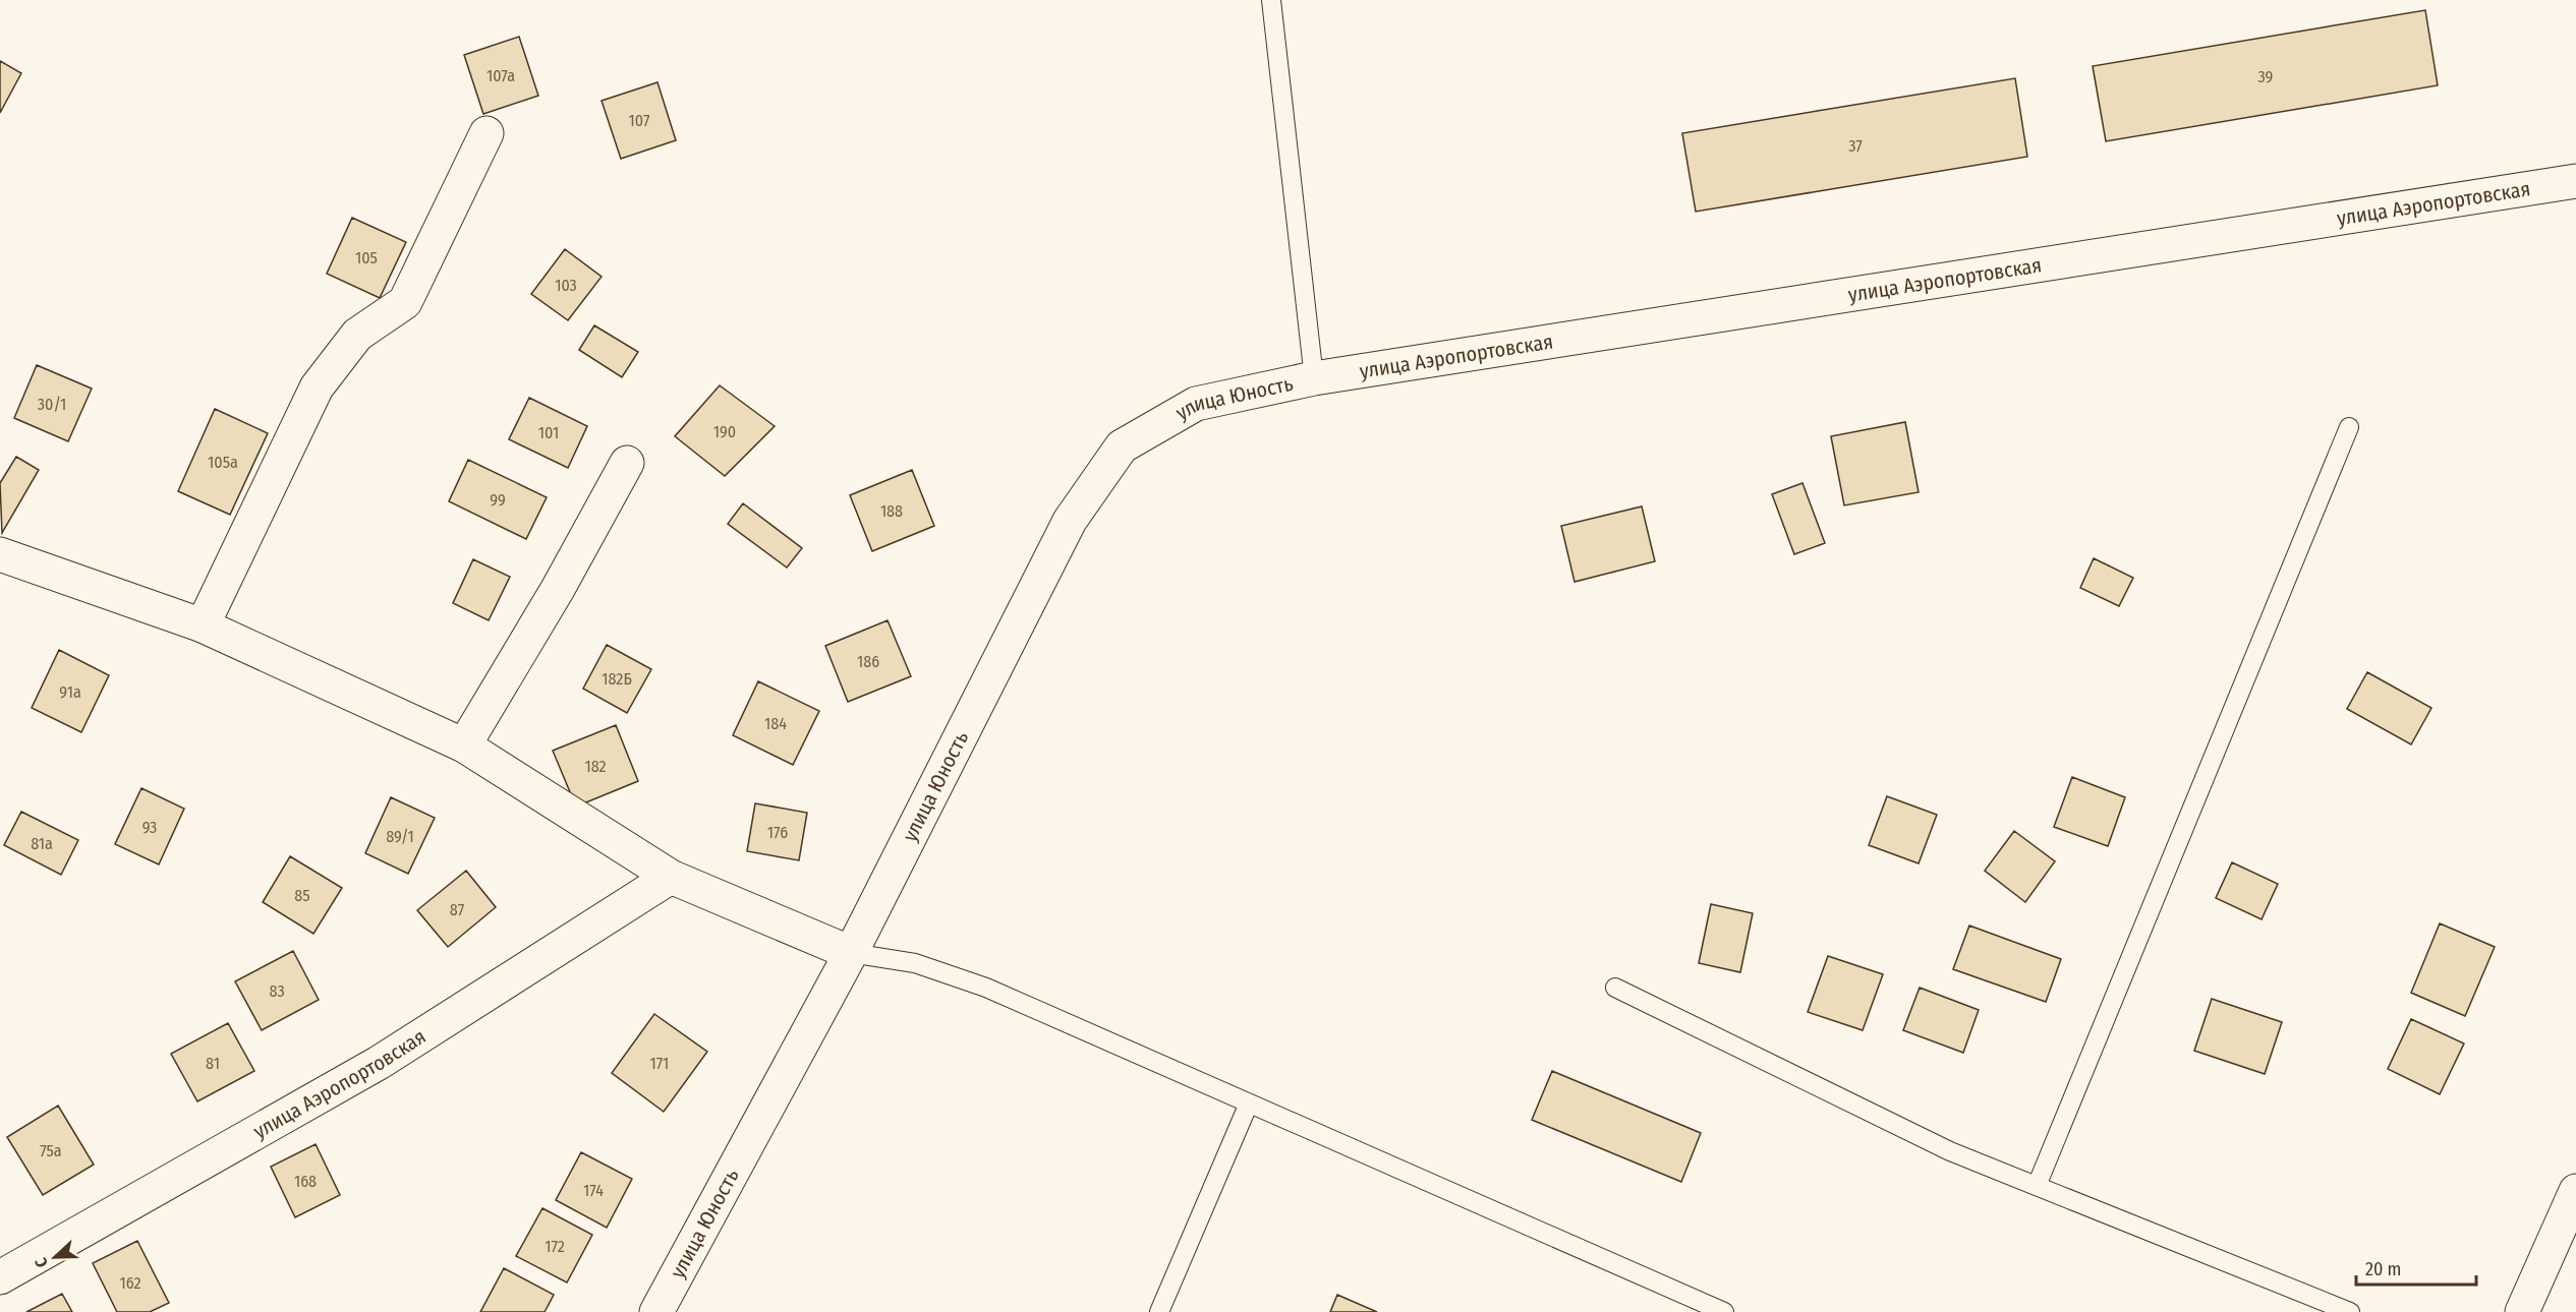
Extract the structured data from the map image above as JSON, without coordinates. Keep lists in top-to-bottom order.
{
  "streets": {
    "street": ["улица Аэропортовская", "улица Юность"]
  },
  "crossings": [
    ["улица Аэропортовская", "улица Юность"]
  ],
  "house_numbers": [
    "107а",
    "39",
    "107",
    "37",
    "105",
    "103",
    "30/1",
    "190",
    "101",
    "105а",
    "99",
    "188",
    "186",
    "182Б",
    "91а",
    "184",
    "182",
    "93",
    "176",
    "89/1",
    "81а",
    "85",
    "87",
    "83",
    "81",
    "171",
    "75а",
    "168",
    "174",
    "172",
    "162"
  ],
  "scale_bar": "20 m",
  "north": "left"
}
